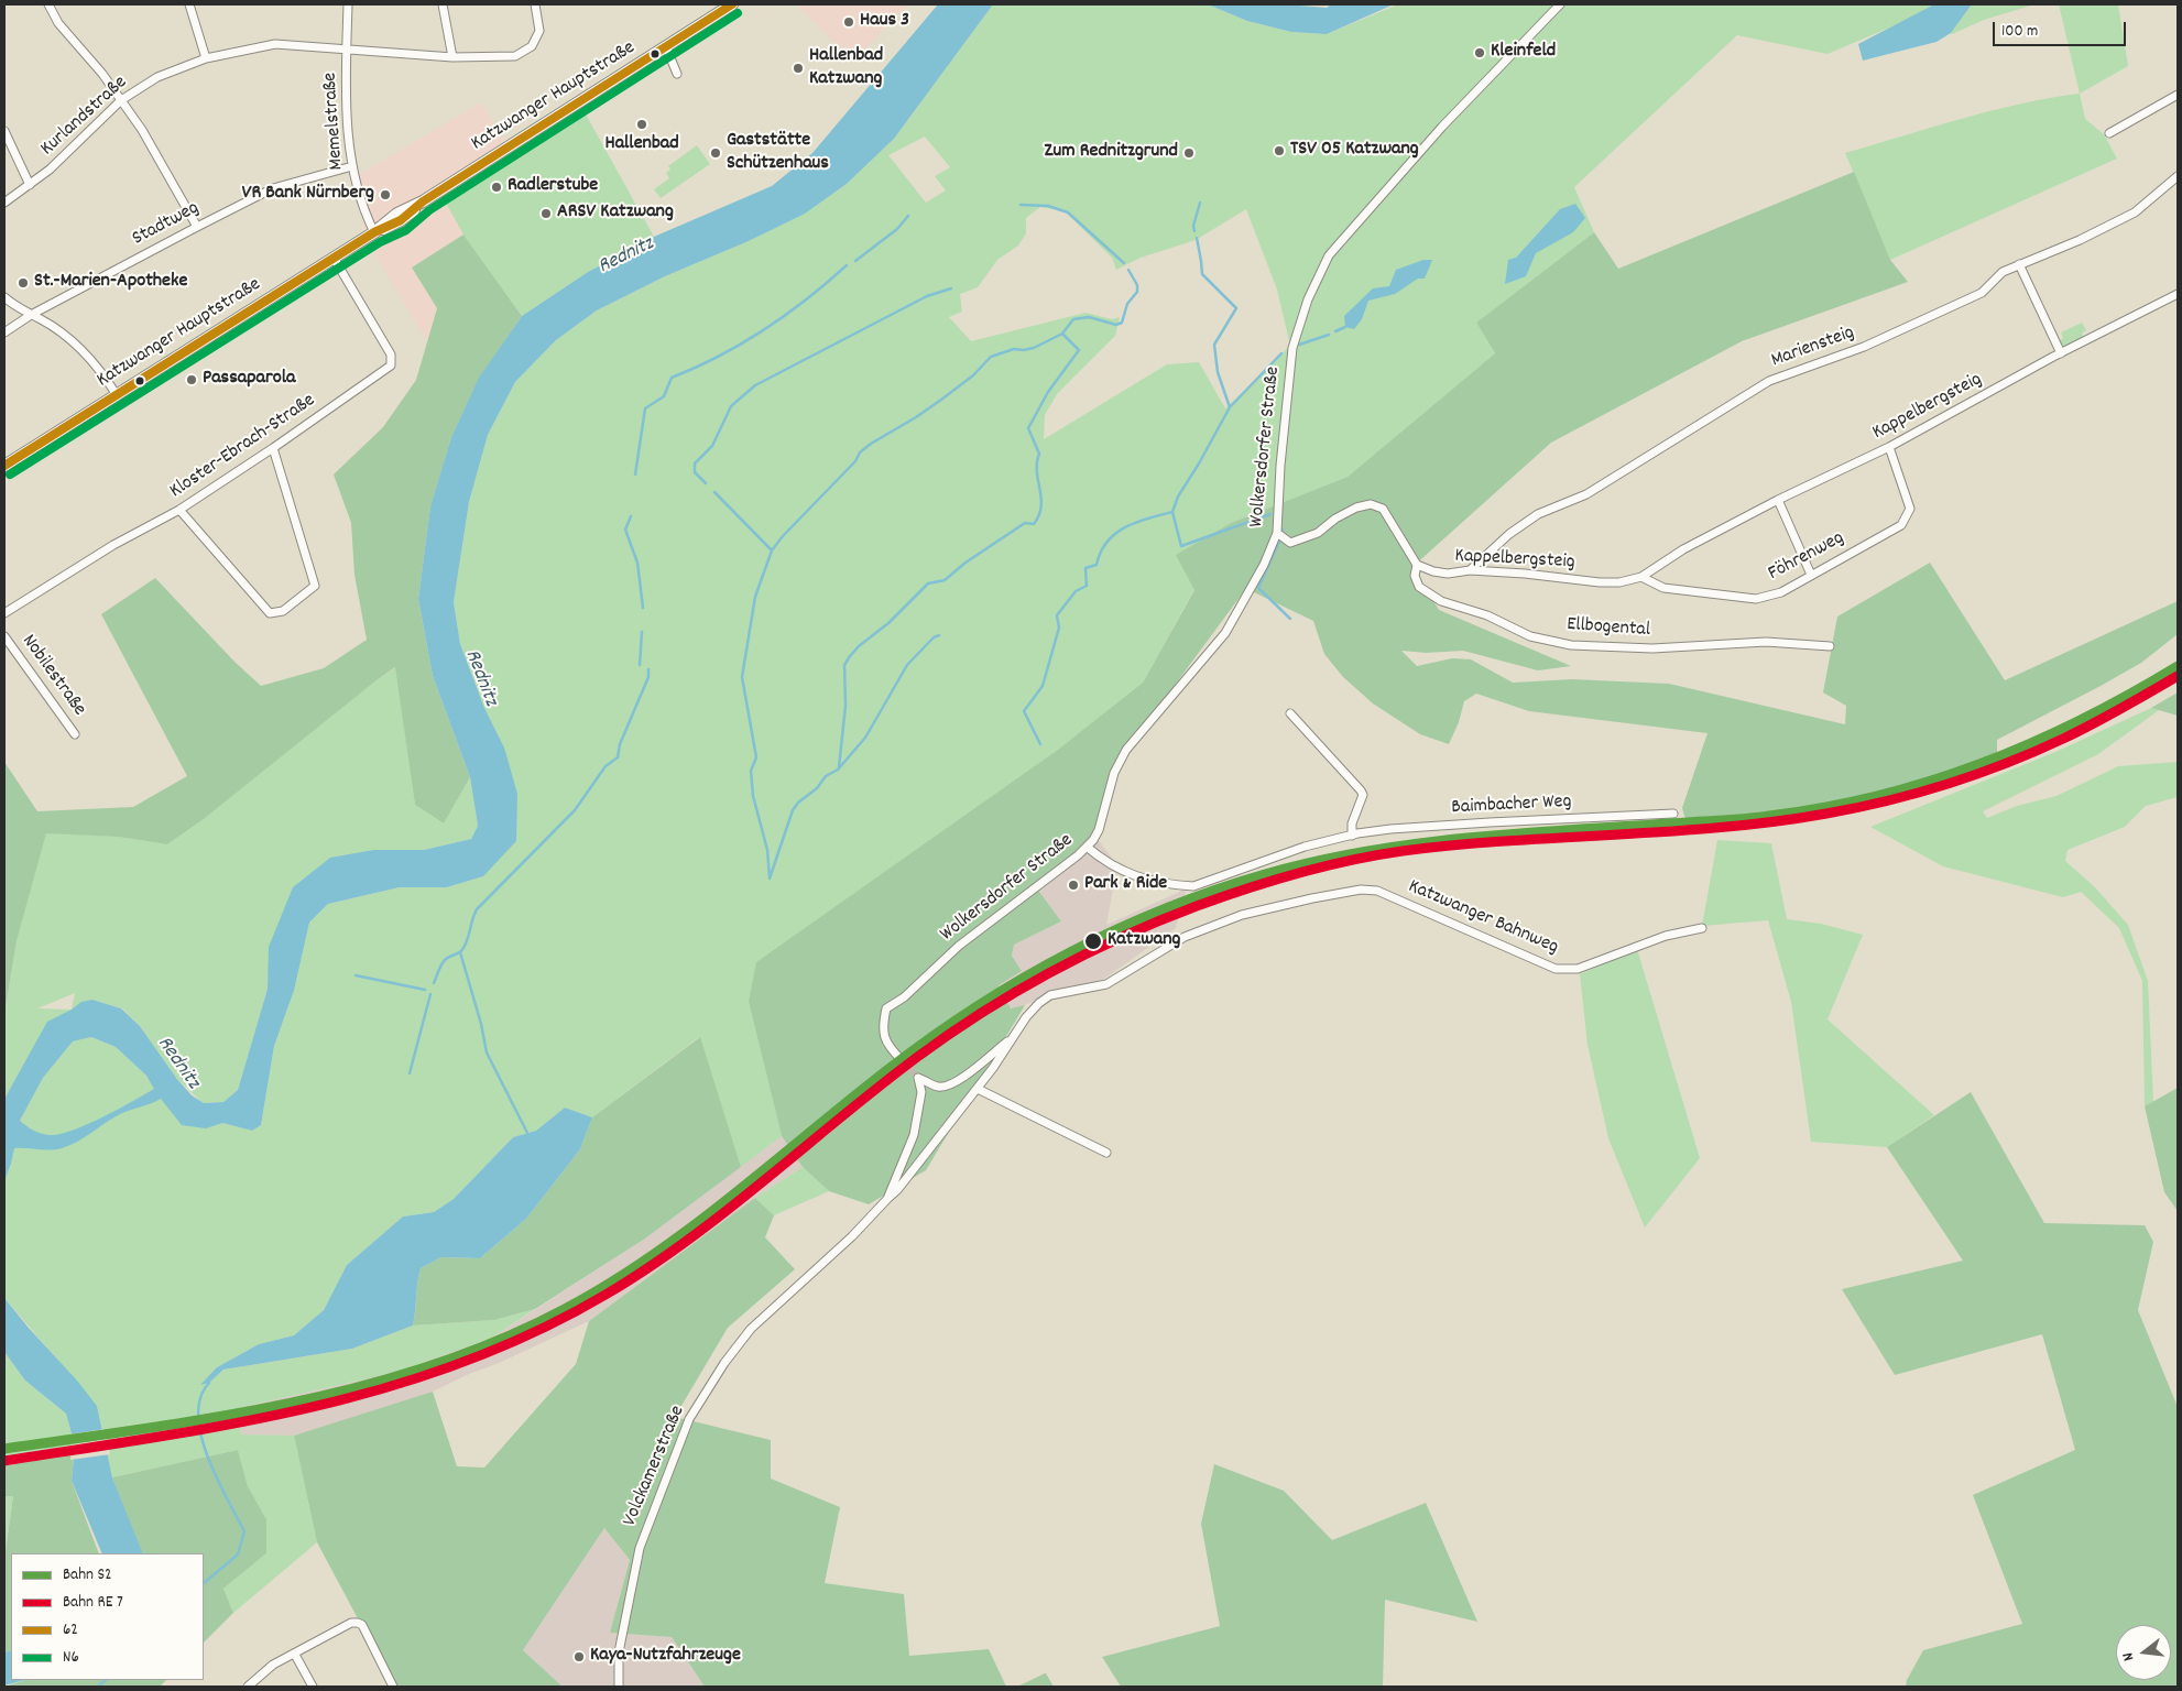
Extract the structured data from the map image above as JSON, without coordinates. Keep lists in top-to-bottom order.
{
  "streets": {
    "main road": ["Katzwanger Hauptstraße"],
    "street": [
      "Kurlandstraße",
      "Memelstraße",
      "Stadtweg",
      "Mariensteig",
      "Kappelbergsteig",
      "Kloster-Ebrach-Straße",
      "Wolkersdorfer Straße",
      "Föhrenweg",
      "Ellbogental",
      "Nobilestraße",
      "Baimbacher Weg",
      "Katzwanger Bahnweg",
      "Volckamerstraße"
    ]
  },
  "crossings": [
    ["Katzwanger Hauptstraße", "Memelstraße"],
    ["Katzwanger Hauptstraße", "Kloster-Ebrach-Straße"],
    ["Kurlandstraße", "Memelstraße"],
    ["Memelstraße", "Stadtweg"],
    ["Mariensteig", "Kappelbergsteig"],
    ["Kappelbergsteig", "Föhrenweg"],
    ["Kappelbergsteig", "Ellbogental"],
    ["Wolkersdorfer Straße", "Baimbacher Weg"]
  ],
  "water": ["Rednitz"],
  "places": [
    "Haus 3",
    "Kleinfeld",
    "Hallenbad Katzwang",
    "Hallenbad",
    "TSV 05 Katzwang",
    "Gaststätte Schützenhaus",
    "Zum Rednitzgrund",
    "Radlerstube",
    "VR Bank Nürnberg",
    "ARSV Katzwang",
    "St.-Marien-Apotheke",
    "Passaparola",
    "Park & Ride",
    "Katzwang",
    "Kaya-Nutzfahrzeuge"
  ],
  "lines": ["transit line 62", "transit line N6", "rail line S2"],
  "legend": [
    "Bahn S2",
    "Bahn RE 7",
    "62",
    "N6"
  ],
  "scale_bar": "100 m",
  "north": "left"
}
